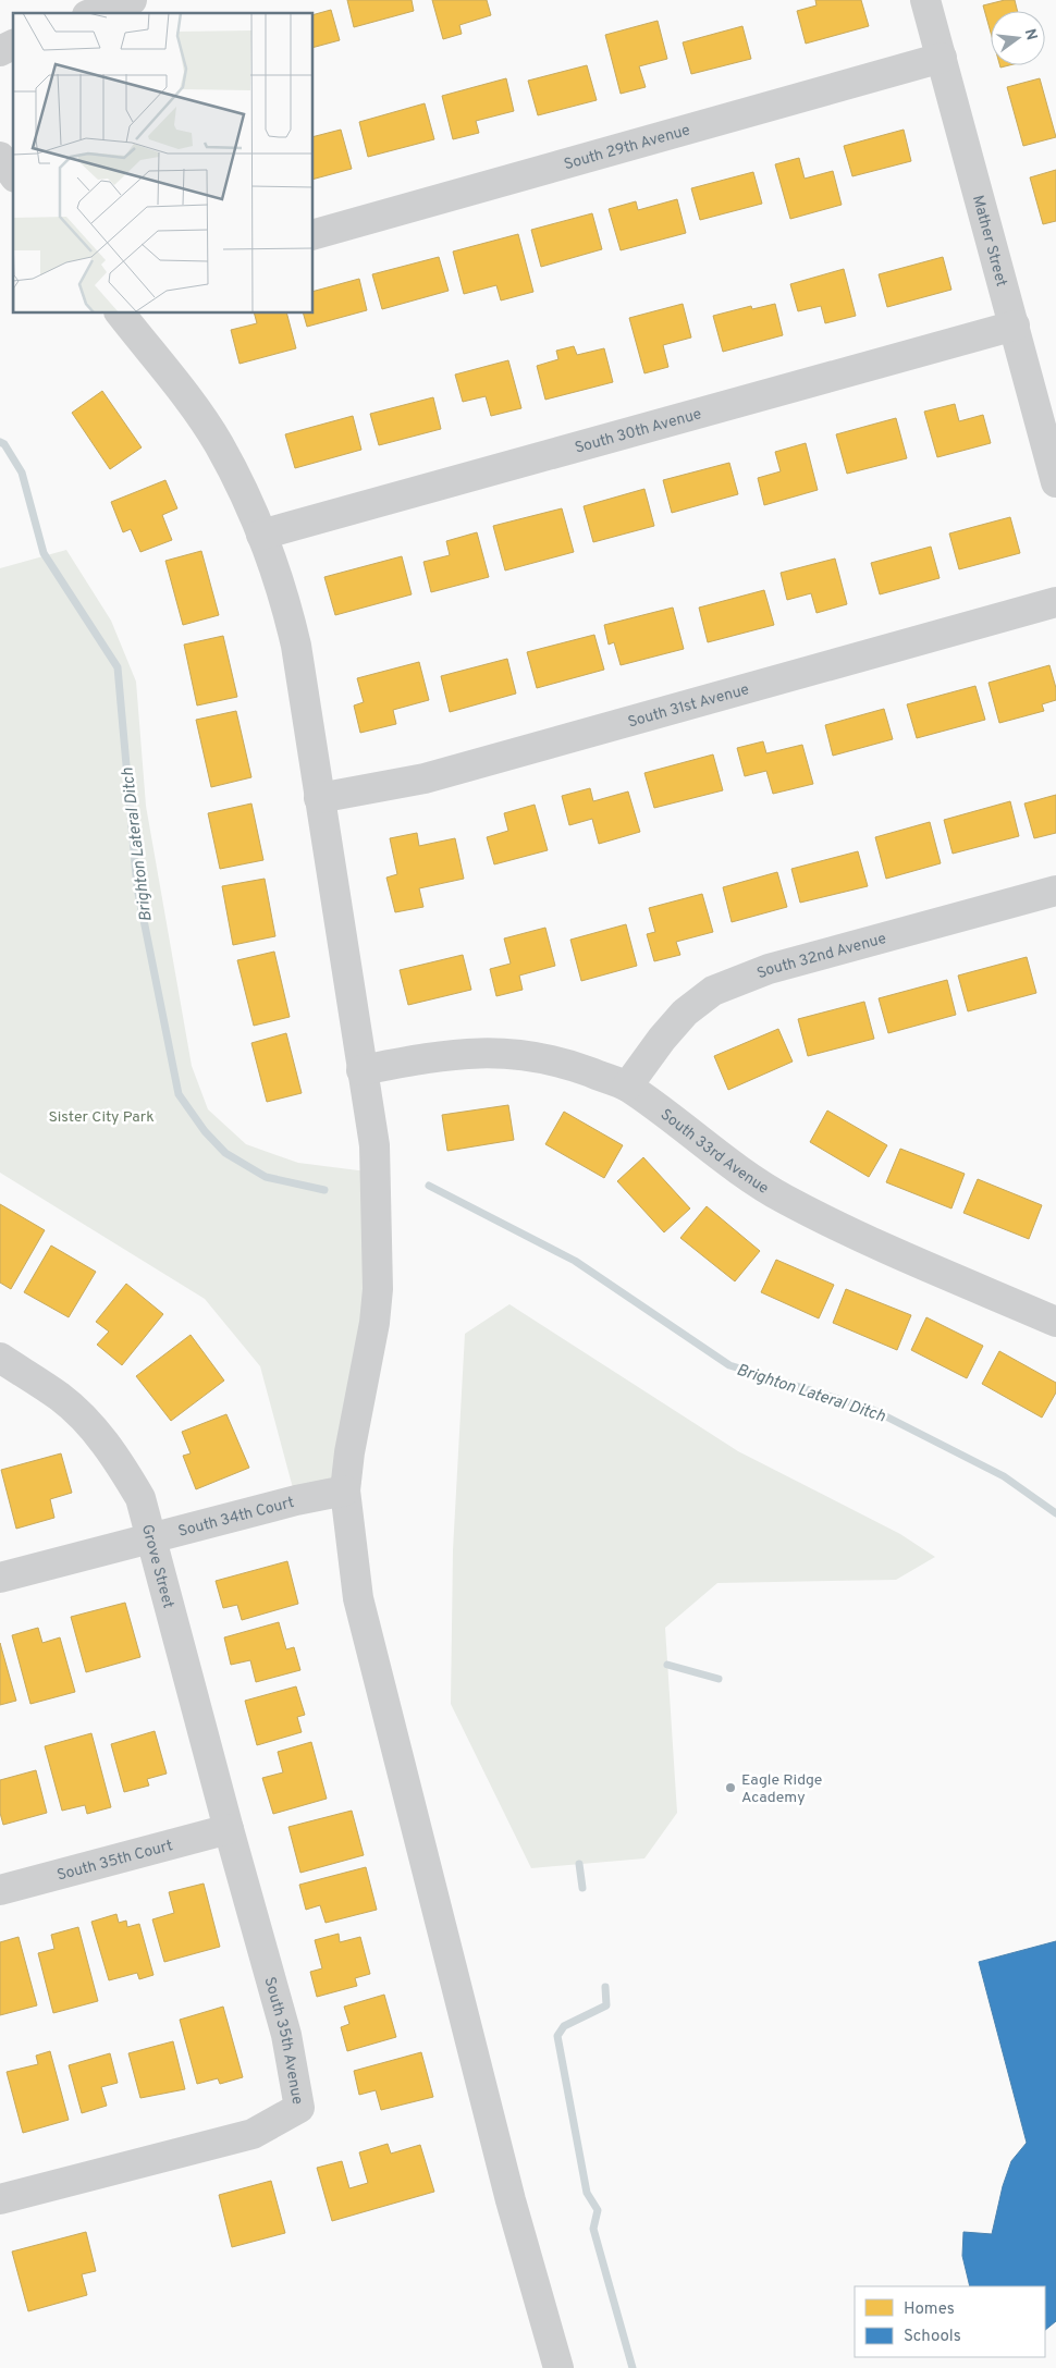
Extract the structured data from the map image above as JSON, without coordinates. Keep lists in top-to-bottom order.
{
  "streets": {
    "street": [
      "South 29th Avenue",
      "Mather Street",
      "South 30th Avenue",
      "South 31st Avenue",
      "South 32nd Avenue",
      "South 33rd Avenue",
      "South 34th Court",
      "Grove Street",
      "South 35th Court",
      "South 35th Avenue"
    ]
  },
  "crossings": [
    ["South 29th Avenue", "Mather Street"],
    ["Mather Street", "South 30th Avenue"],
    ["South 32nd Avenue", "South 33rd Avenue"],
    ["South 34th Court", "Grove Street"],
    ["Grove Street", "South 35th Court"],
    ["Grove Street", "South 35th Avenue"],
    ["South 35th Court", "South 35th Avenue"]
  ],
  "water": ["Brighton Lateral Ditch"],
  "parks": ["Sister City Park"],
  "places": ["Eagle Ridge Academy"],
  "legend": ["Homes", "Schools"],
  "north": "right"
}
